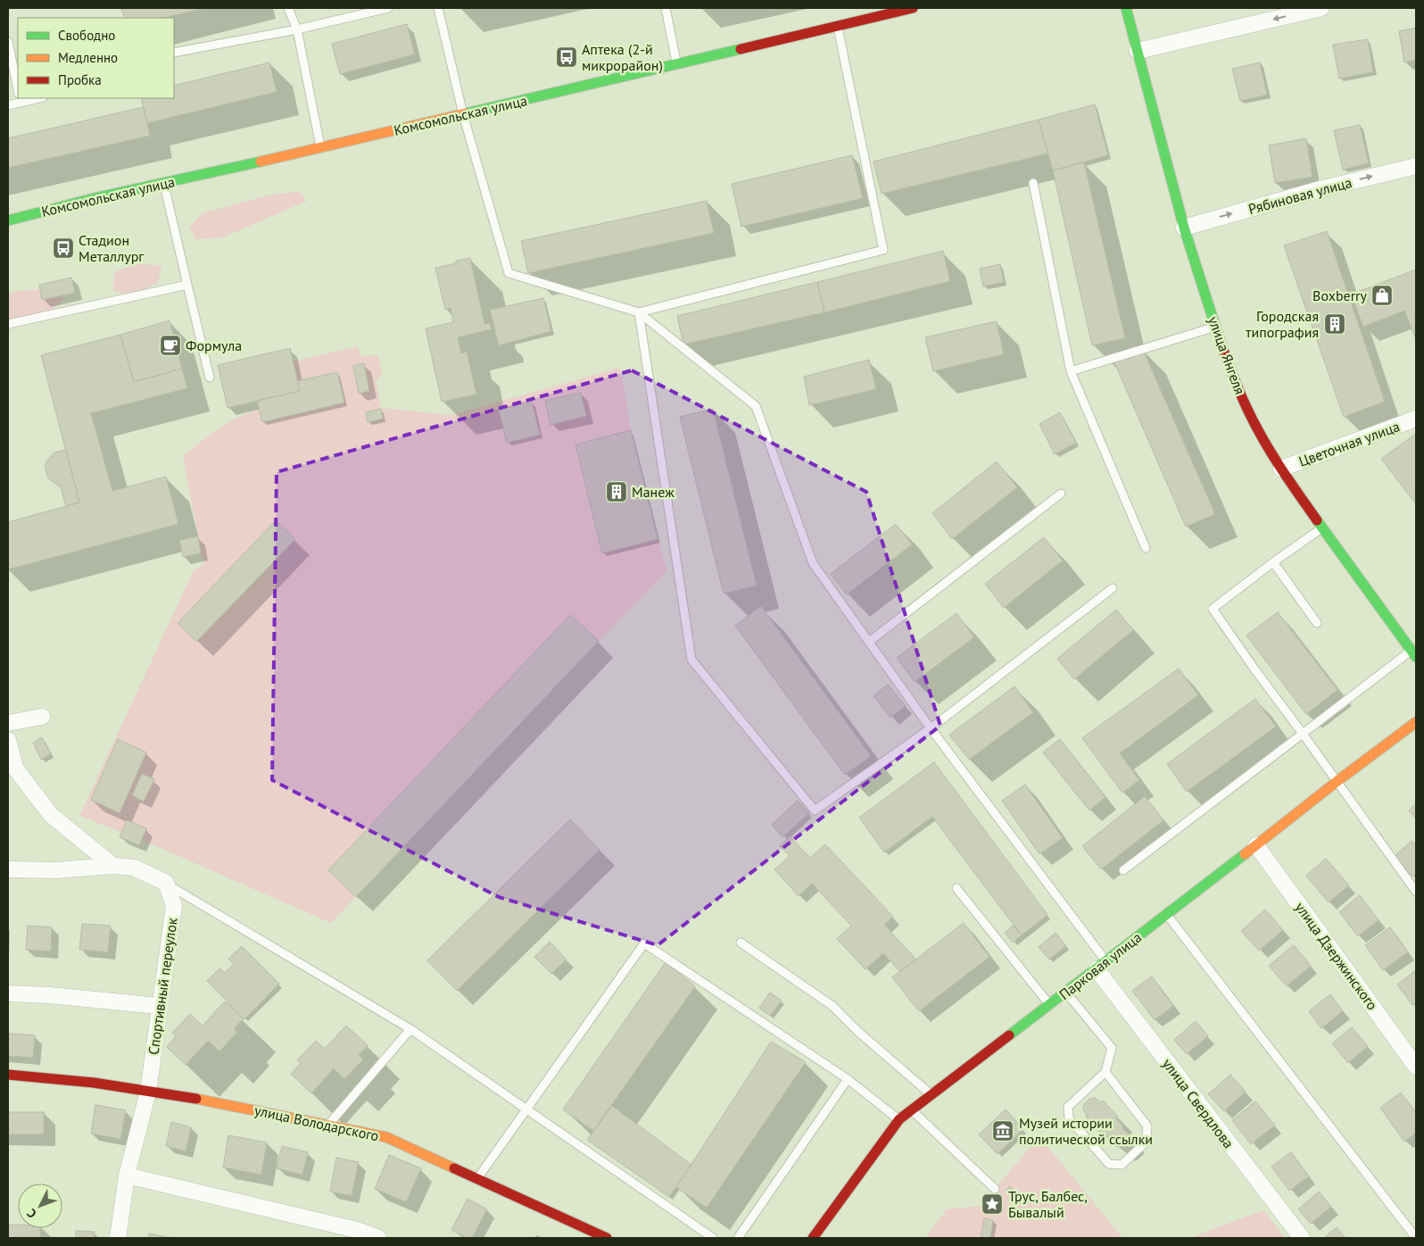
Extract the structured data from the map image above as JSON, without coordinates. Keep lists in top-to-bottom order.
{
  "streets": {
    "main road": [
      "Комсомольская улица",
      "улица Янгеля",
      "Парковая улица",
      "улица Володарского"
    ],
    "street": [
      "Рябиновая улица",
      "Цветочная улица",
      "улица Дзержинского",
      "Спортивный переулок",
      "улица Свердлова"
    ]
  },
  "crossings": [
    ["Рябиновая улица", "улица Янгеля"],
    ["улица Янгеля", "Цветочная улица"],
    ["улица Дзержинского", "Парковая улица"],
    ["Парковая улица", "улица Свердлова"],
    ["Спортивный переулок", "улица Володарского"]
  ],
  "one_way": ["Рябиновая улица"],
  "places": {
    "bus stop": ["Аптека (2-й микрорайон)", "Стадион Металлург"],
    "shop": ["Boxberry"],
    "building": ["Городская типография", "Манеж"],
    "cafe": ["Формула"],
    "museum": ["Музей истории политической ссылки"],
    "place": ["Трус, Балбес, Бывалый"]
  },
  "legend": ["Свободно", "Медленно", "Пробка"],
  "north": "bottom left"
}
